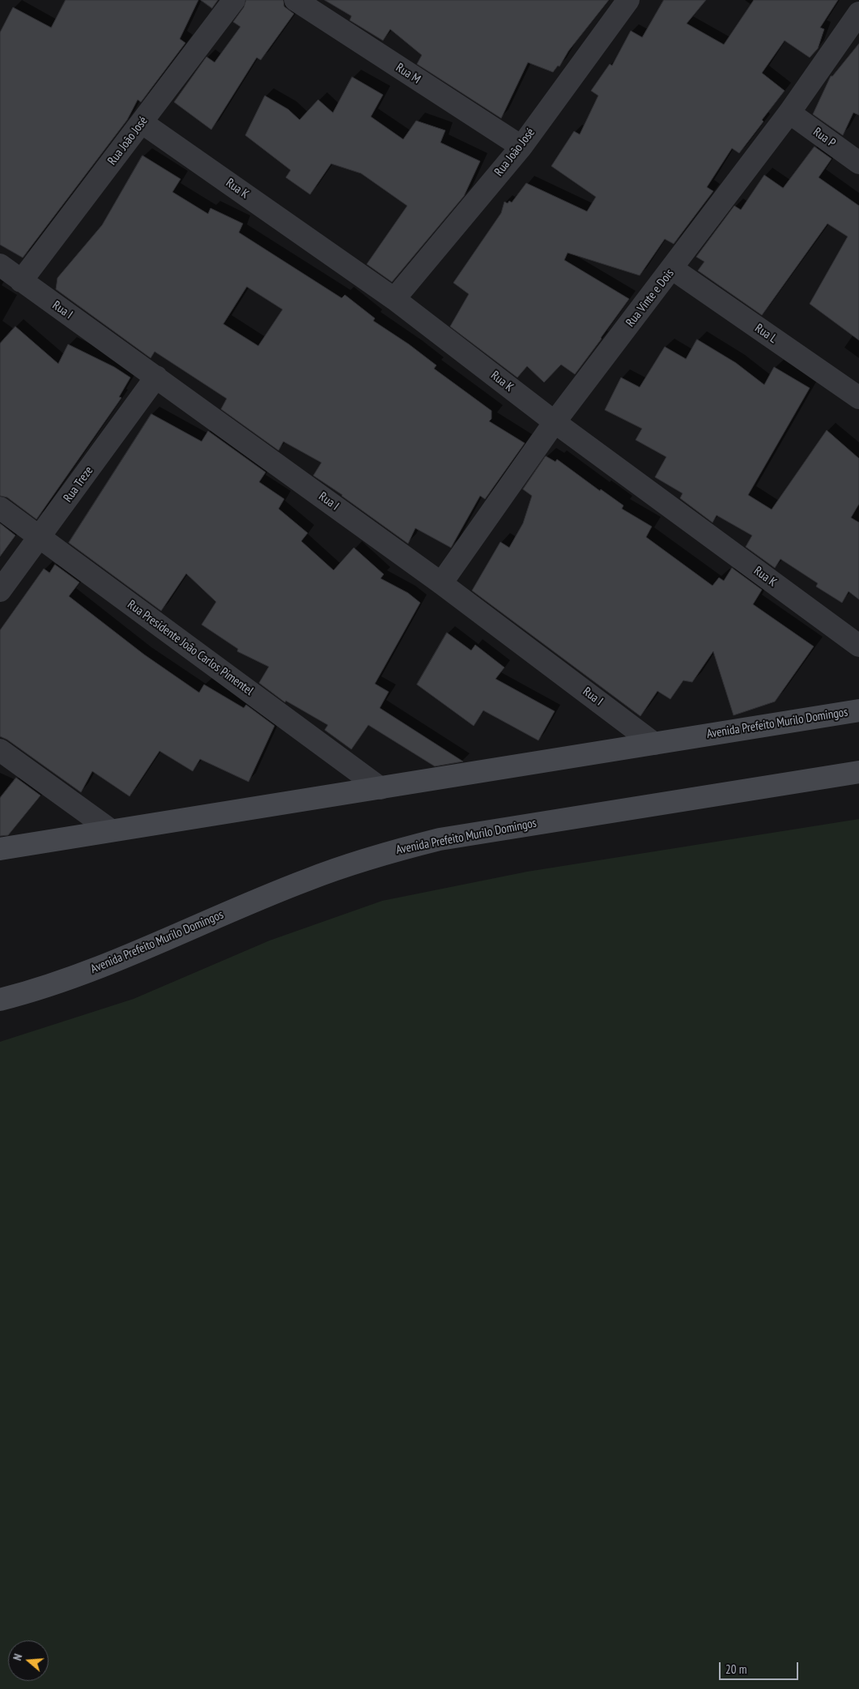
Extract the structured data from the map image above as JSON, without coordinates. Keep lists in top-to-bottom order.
{
  "streets": {
    "main road": ["Avenida Prefeito Murilo Domingos"],
    "street": [
      "Rua M",
      "Rua P",
      "Rua João José",
      "Rua K",
      "Rua Vinte e Dois",
      "Rua I",
      "Rua L",
      "Rua Treze",
      "Rua Presidente João Carlos Pimentel"
    ]
  },
  "crossings": [
    ["Rua M", "Rua João José"],
    ["Rua P", "Rua Vinte e Dois"],
    ["Rua João José", "Rua K"],
    ["Rua João José", "Rua I"],
    ["Rua K", "Rua Vinte e Dois"],
    ["Rua Vinte e Dois", "Rua I"],
    ["Rua Vinte e Dois", "Rua L"],
    ["Rua I", "Rua Treze"],
    ["Rua I", "Avenida Prefeito Murilo Domingos"],
    ["Rua Treze", "Rua Presidente João Carlos Pimentel"],
    ["Rua Presidente João Carlos Pimentel", "Avenida Prefeito Murilo Domingos"]
  ],
  "scale_bar": "20 m",
  "north": "left"
}
